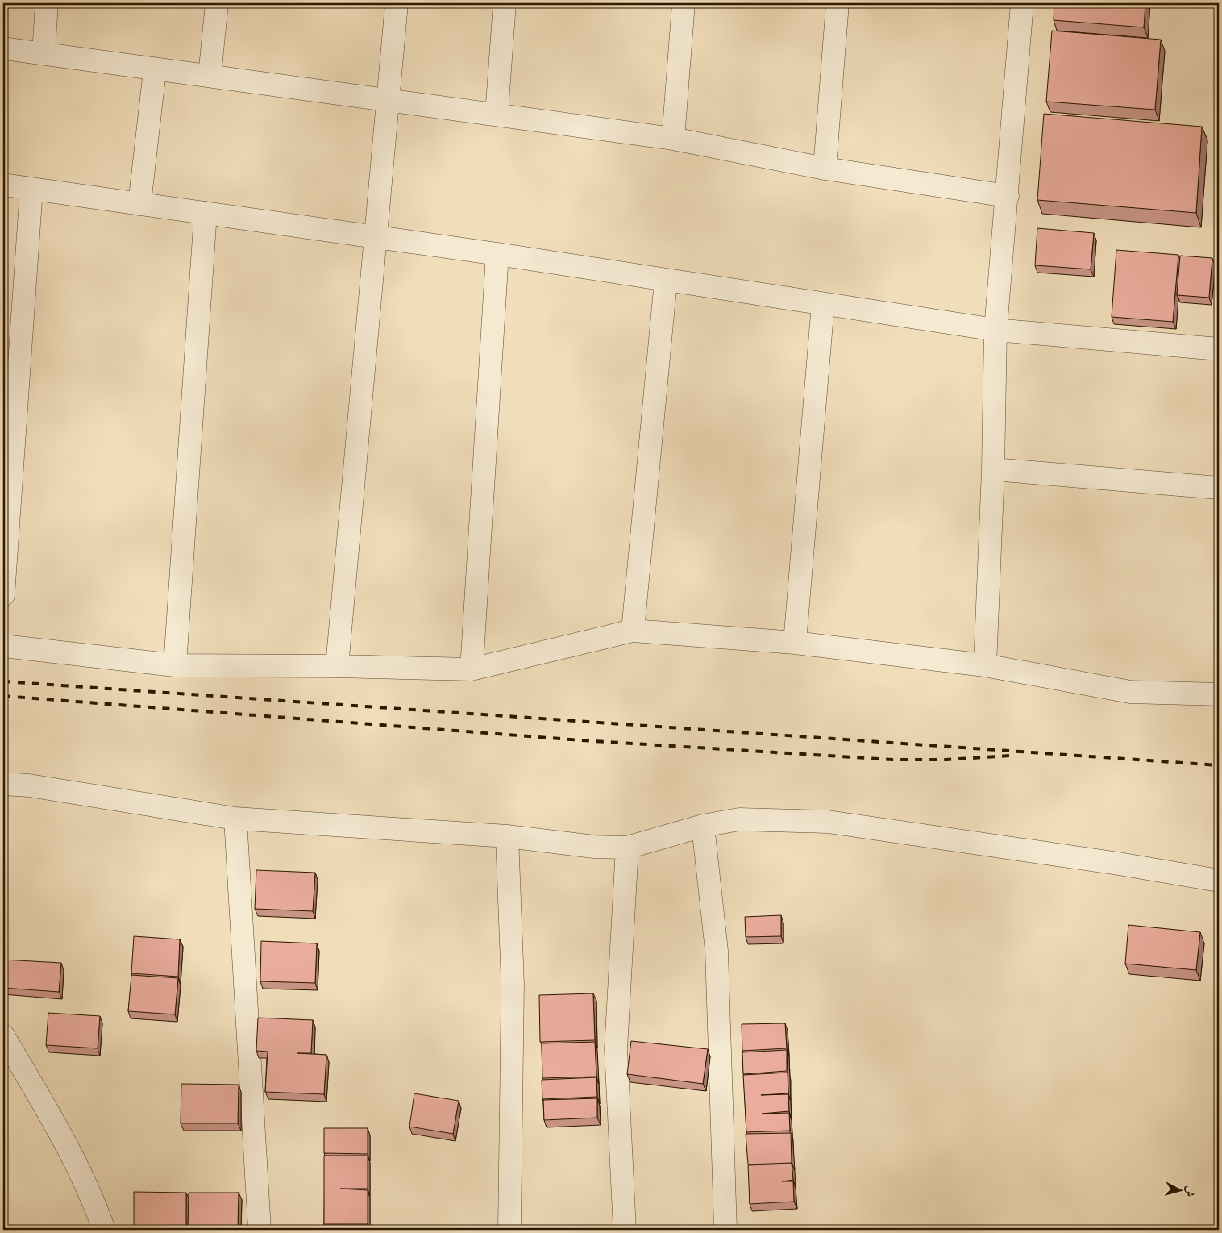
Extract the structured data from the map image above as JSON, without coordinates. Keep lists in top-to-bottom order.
{
  "north": "right"
}
